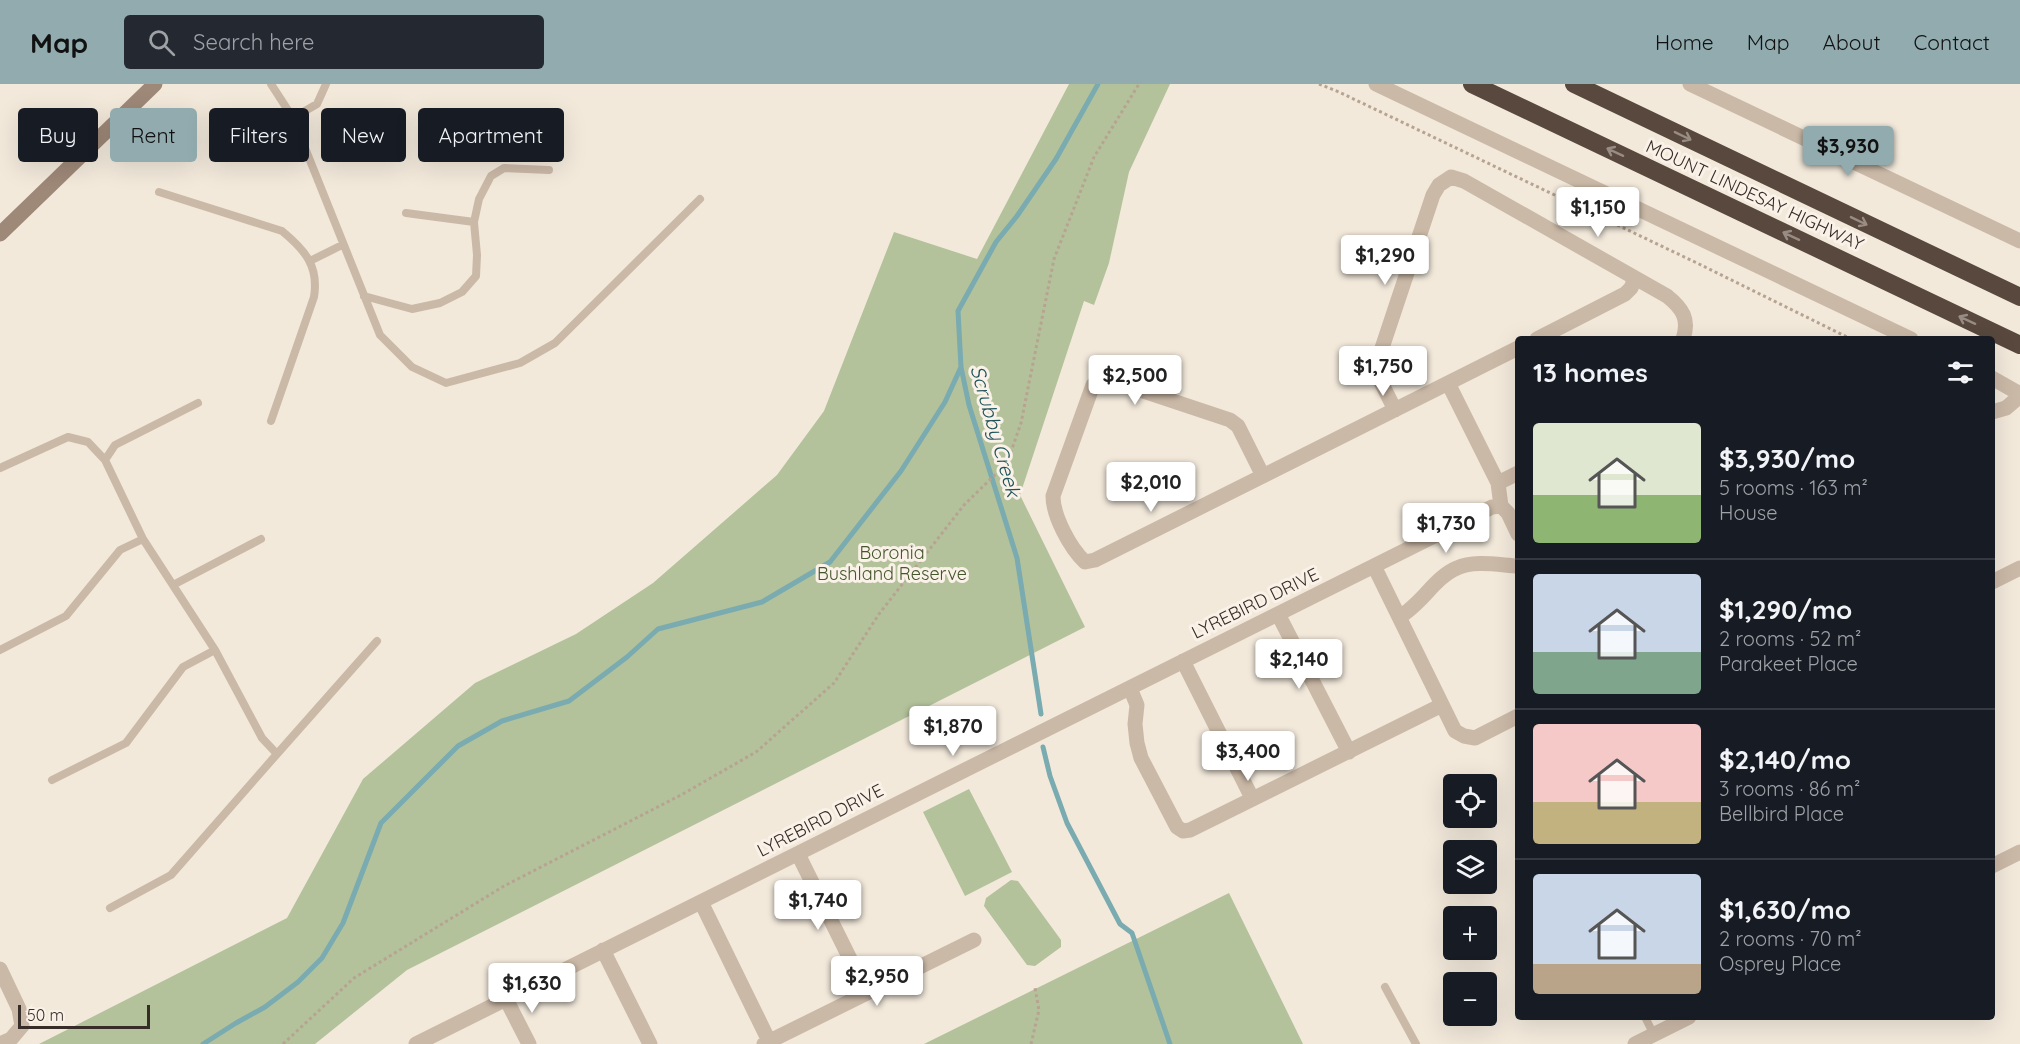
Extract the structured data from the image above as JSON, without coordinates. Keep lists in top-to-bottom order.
{
  "streets": {
    "highway": ["MOUNT LINDESAY HIGHWAY"],
    "street": ["LYREBIRD DRIVE"]
  },
  "water": ["Scrubby Creek"],
  "parks": ["Boronia Bushland Reserve"],
  "scale_bar": "50 m",
  "page": {
    "header": "Map",
    "search": "Search here",
    "nav": [
      "Home",
      "Map",
      "About",
      "Contact"
    ],
    "chip": [
      "Buy",
      "Rent",
      "Filters",
      "New",
      "Apartment"
    ],
    "price": [
      "$3,930",
      "$1,150",
      "$1,290",
      "$1,750",
      "$2,500",
      "$2,010",
      "$1,730",
      "$2,140",
      "$1,870",
      "$3,400",
      "$1,740",
      "$2,950",
      "$1,630"
    ],
    "heading": "13 homes",
    "list": [
      {
        "name": "$3,930/mo",
        "note": "5 rooms · 163 m² · House"
      },
      {
        "name": "$1,290/mo",
        "note": "2 rooms · 52 m² · Parakeet Place"
      },
      {
        "name": "$2,140/mo",
        "note": "3 rooms · 86 m² · Bellbird Place"
      },
      {
        "name": "$1,630/mo",
        "note": "2 rooms · 70 m² · Osprey Place"
      }
    ],
    "map_buttons": ["+", "−"],
    "scale": "50 m"
  }
}
